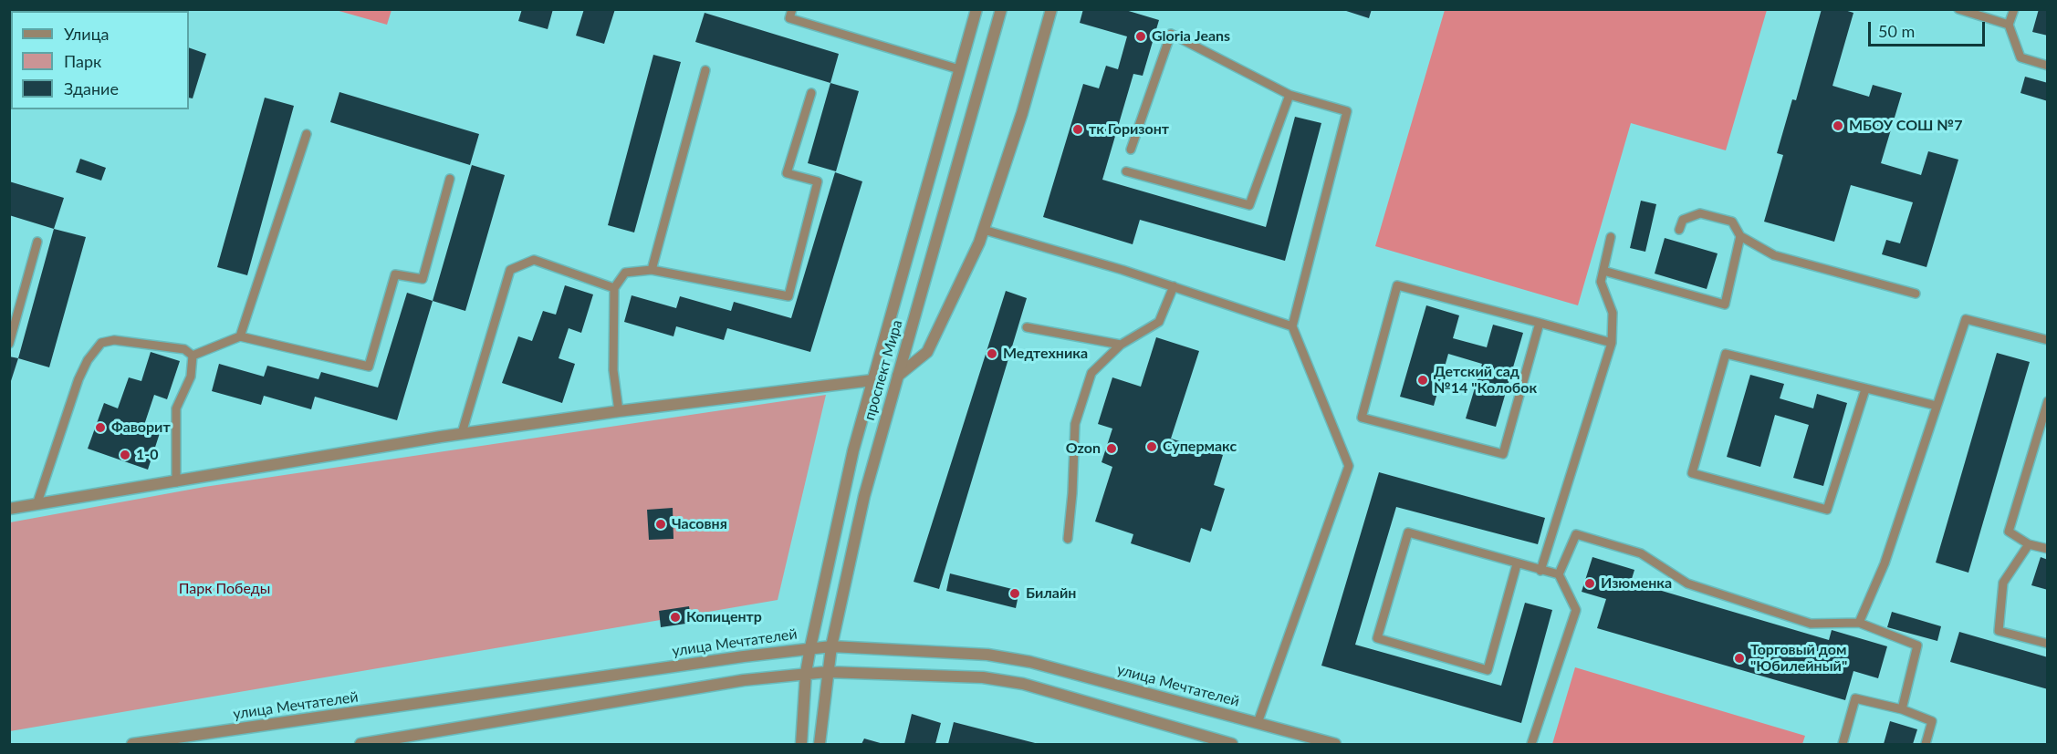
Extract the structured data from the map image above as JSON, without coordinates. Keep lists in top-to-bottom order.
{
  "streets": {
    "street": ["проспект Мира", "улица Мечтателей"]
  },
  "crossings": [
    ["проспект Мира", "улица Мечтателей"]
  ],
  "parks": ["Парк Победы"],
  "places": [
    "Gloria Jeans",
    "МБОУ СОШ №7",
    "тк Горизонт",
    "Медтехника",
    "Детский сад №14 \"Колобок",
    "Фаворит",
    "Супермакс",
    "Ozon",
    "1-0",
    "Часовня",
    "Изюменка",
    "Билайн",
    "Копицентр",
    "Торговый дом \"Юбилейный\""
  ],
  "legend": ["Улица", "Парк", "Здание"],
  "scale_bar": "50 m"
}
